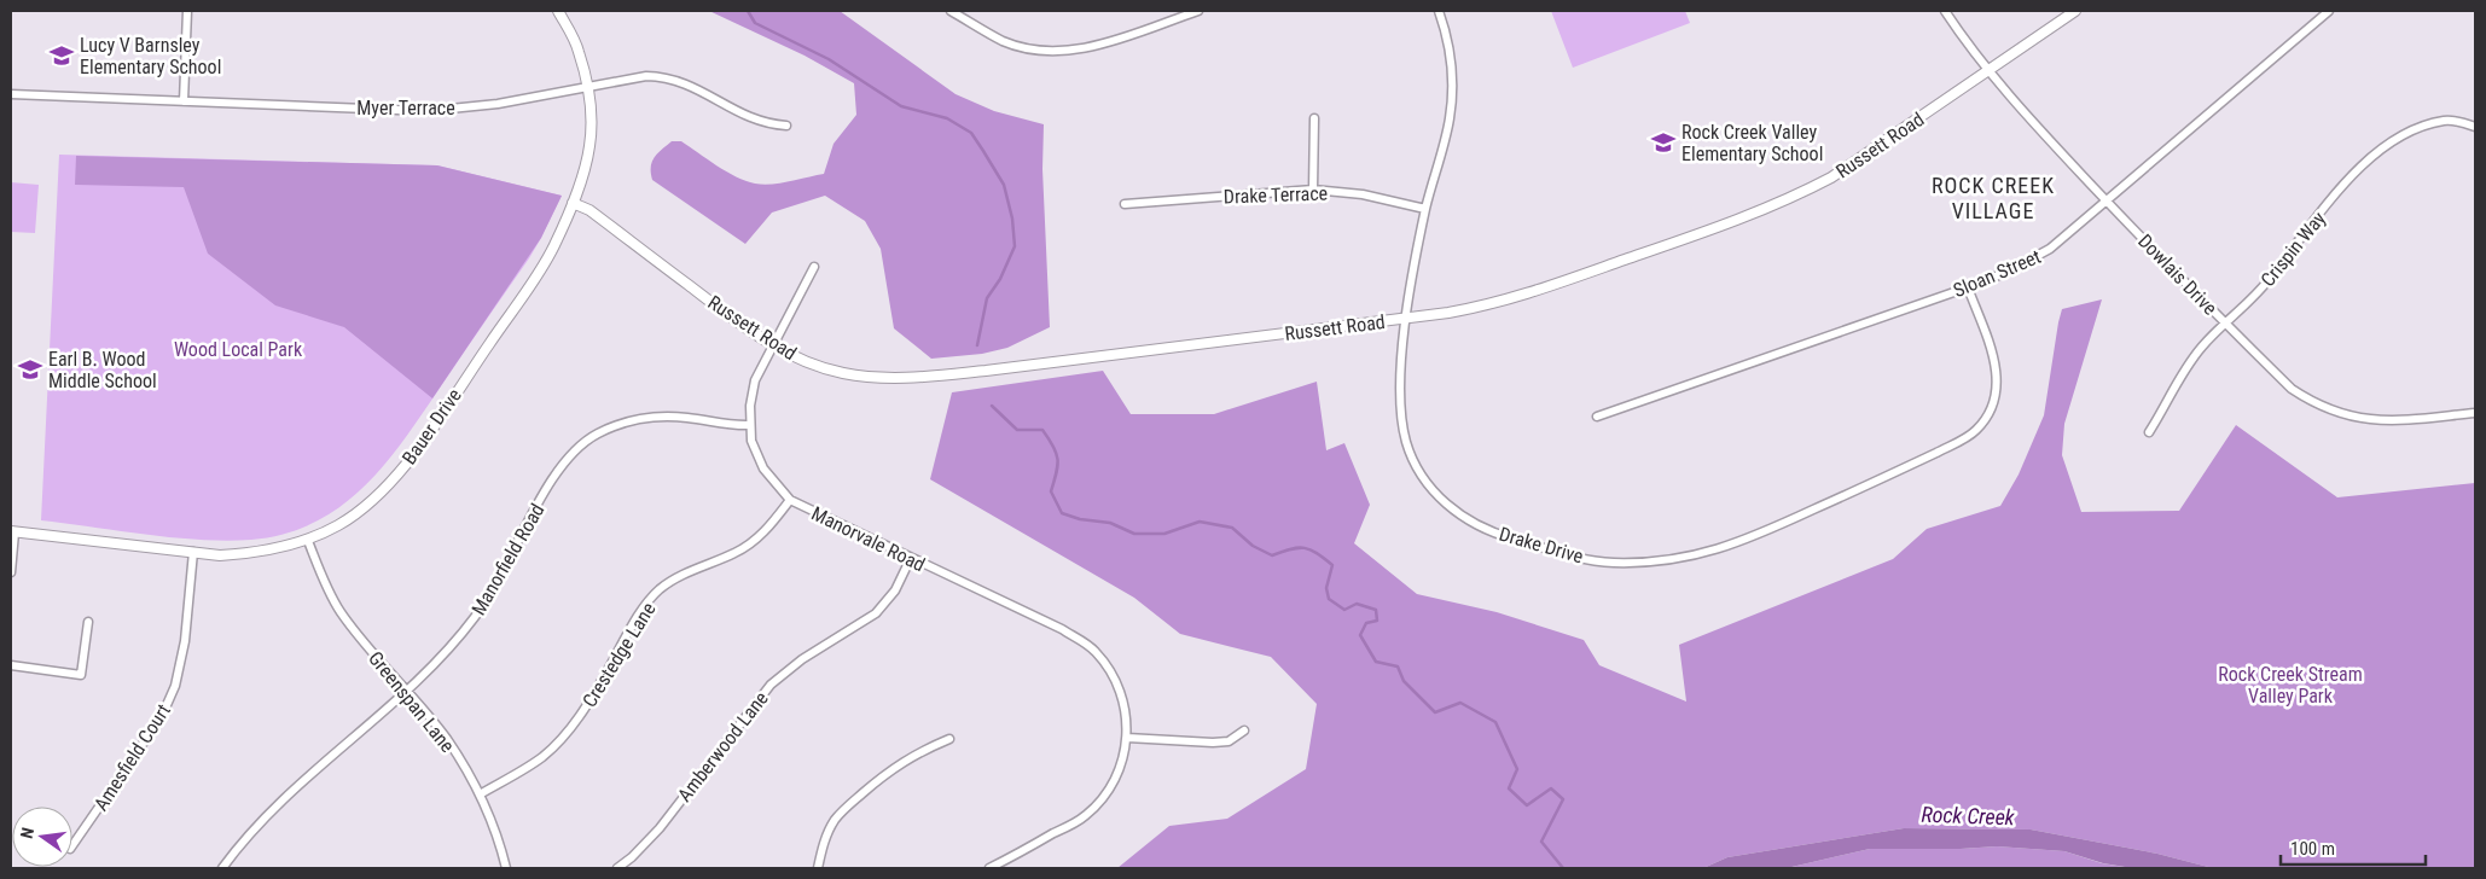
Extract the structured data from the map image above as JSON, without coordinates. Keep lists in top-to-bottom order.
{
  "streets": {
    "street": [
      "Myer Terrace",
      "Russett Road",
      "Drake Terrace",
      "Crispin Way",
      "Sloan Street",
      "Dowlais Drive",
      "Bauer Drive",
      "Manorvale Road",
      "Drake Drive",
      "Manorfield Road",
      "Crestedge Lane",
      "Greenspan Lane",
      "Amberwood Lane",
      "Amesfield Court"
    ]
  },
  "crossings": [
    ["Myer Terrace", "Bauer Drive"],
    ["Russett Road", "Dowlais Drive"],
    ["Russett Road", "Bauer Drive"],
    ["Russett Road", "Manorvale Road"],
    ["Russett Road", "Drake Drive"],
    ["Drake Terrace", "Drake Drive"],
    ["Crispin Way", "Dowlais Drive"],
    ["Sloan Street", "Dowlais Drive"],
    ["Sloan Street", "Drake Drive"],
    ["Bauer Drive", "Greenspan Lane"],
    ["Bauer Drive", "Amesfield Court"],
    ["Manorvale Road", "Manorfield Road"],
    ["Manorvale Road", "Crestedge Lane"],
    ["Manorvale Road", "Amberwood Lane"],
    ["Manorfield Road", "Greenspan Lane"],
    ["Crestedge Lane", "Greenspan Lane"]
  ],
  "districts": ["ROCK CREEK VILLAGE"],
  "water": ["Rock Creek"],
  "parks": ["Wood Local Park", "Rock Creek Stream Valley Park"],
  "places": {
    "school or university": ["Lucy V Barnsley Elementary School", "Rock Creek Valley Elementary School", "Earl B. Wood Middle School"]
  },
  "scale_bar": "100 m",
  "north": "left"
}
